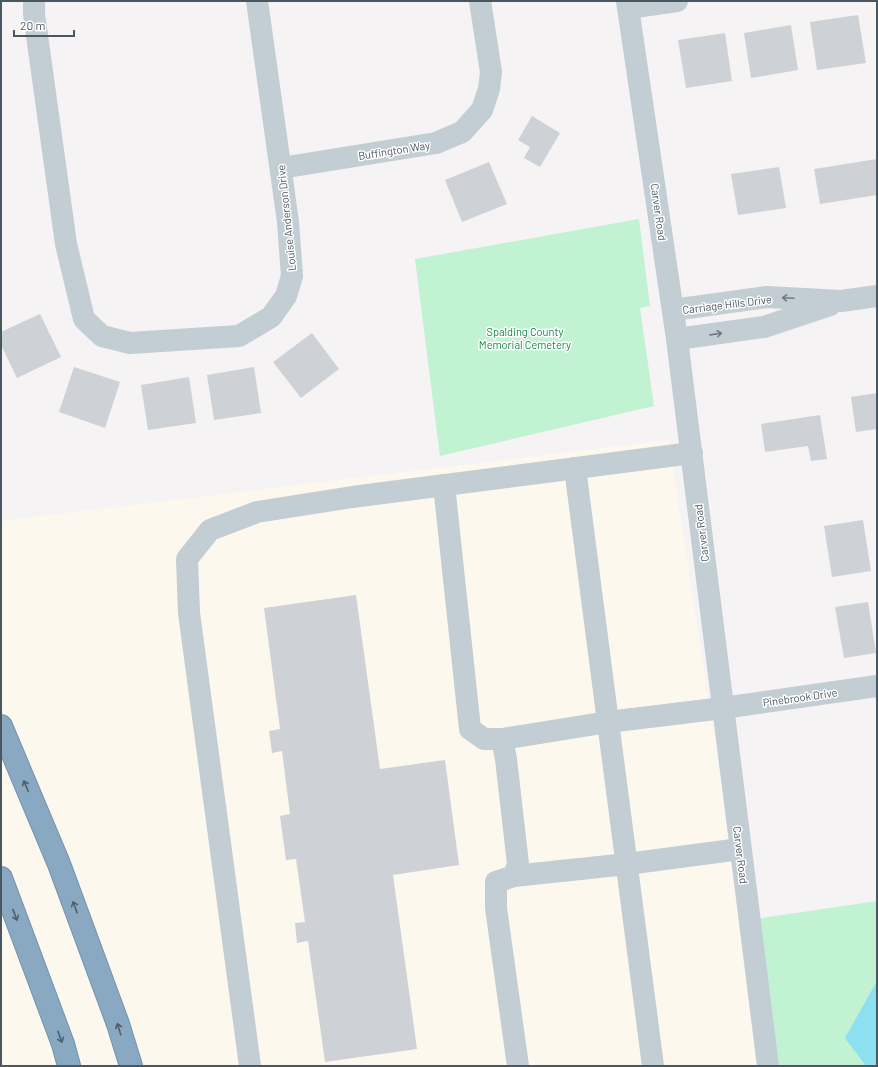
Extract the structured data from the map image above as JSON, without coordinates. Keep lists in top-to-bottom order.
{
  "streets": {
    "street": [
      "Buffington Way",
      "Carver Road",
      "Louise Anderson Drive",
      "Carriage Hills Drive",
      "Pinebrook Drive"
    ]
  },
  "crossings": [
    ["Buffington Way", "Louise Anderson Drive"],
    ["Carver Road", "Carriage Hills Drive"],
    ["Carver Road", "Pinebrook Drive"]
  ],
  "parks": ["Spalding County Memorial Cemetery"],
  "scale_bar": "20 m"
}
